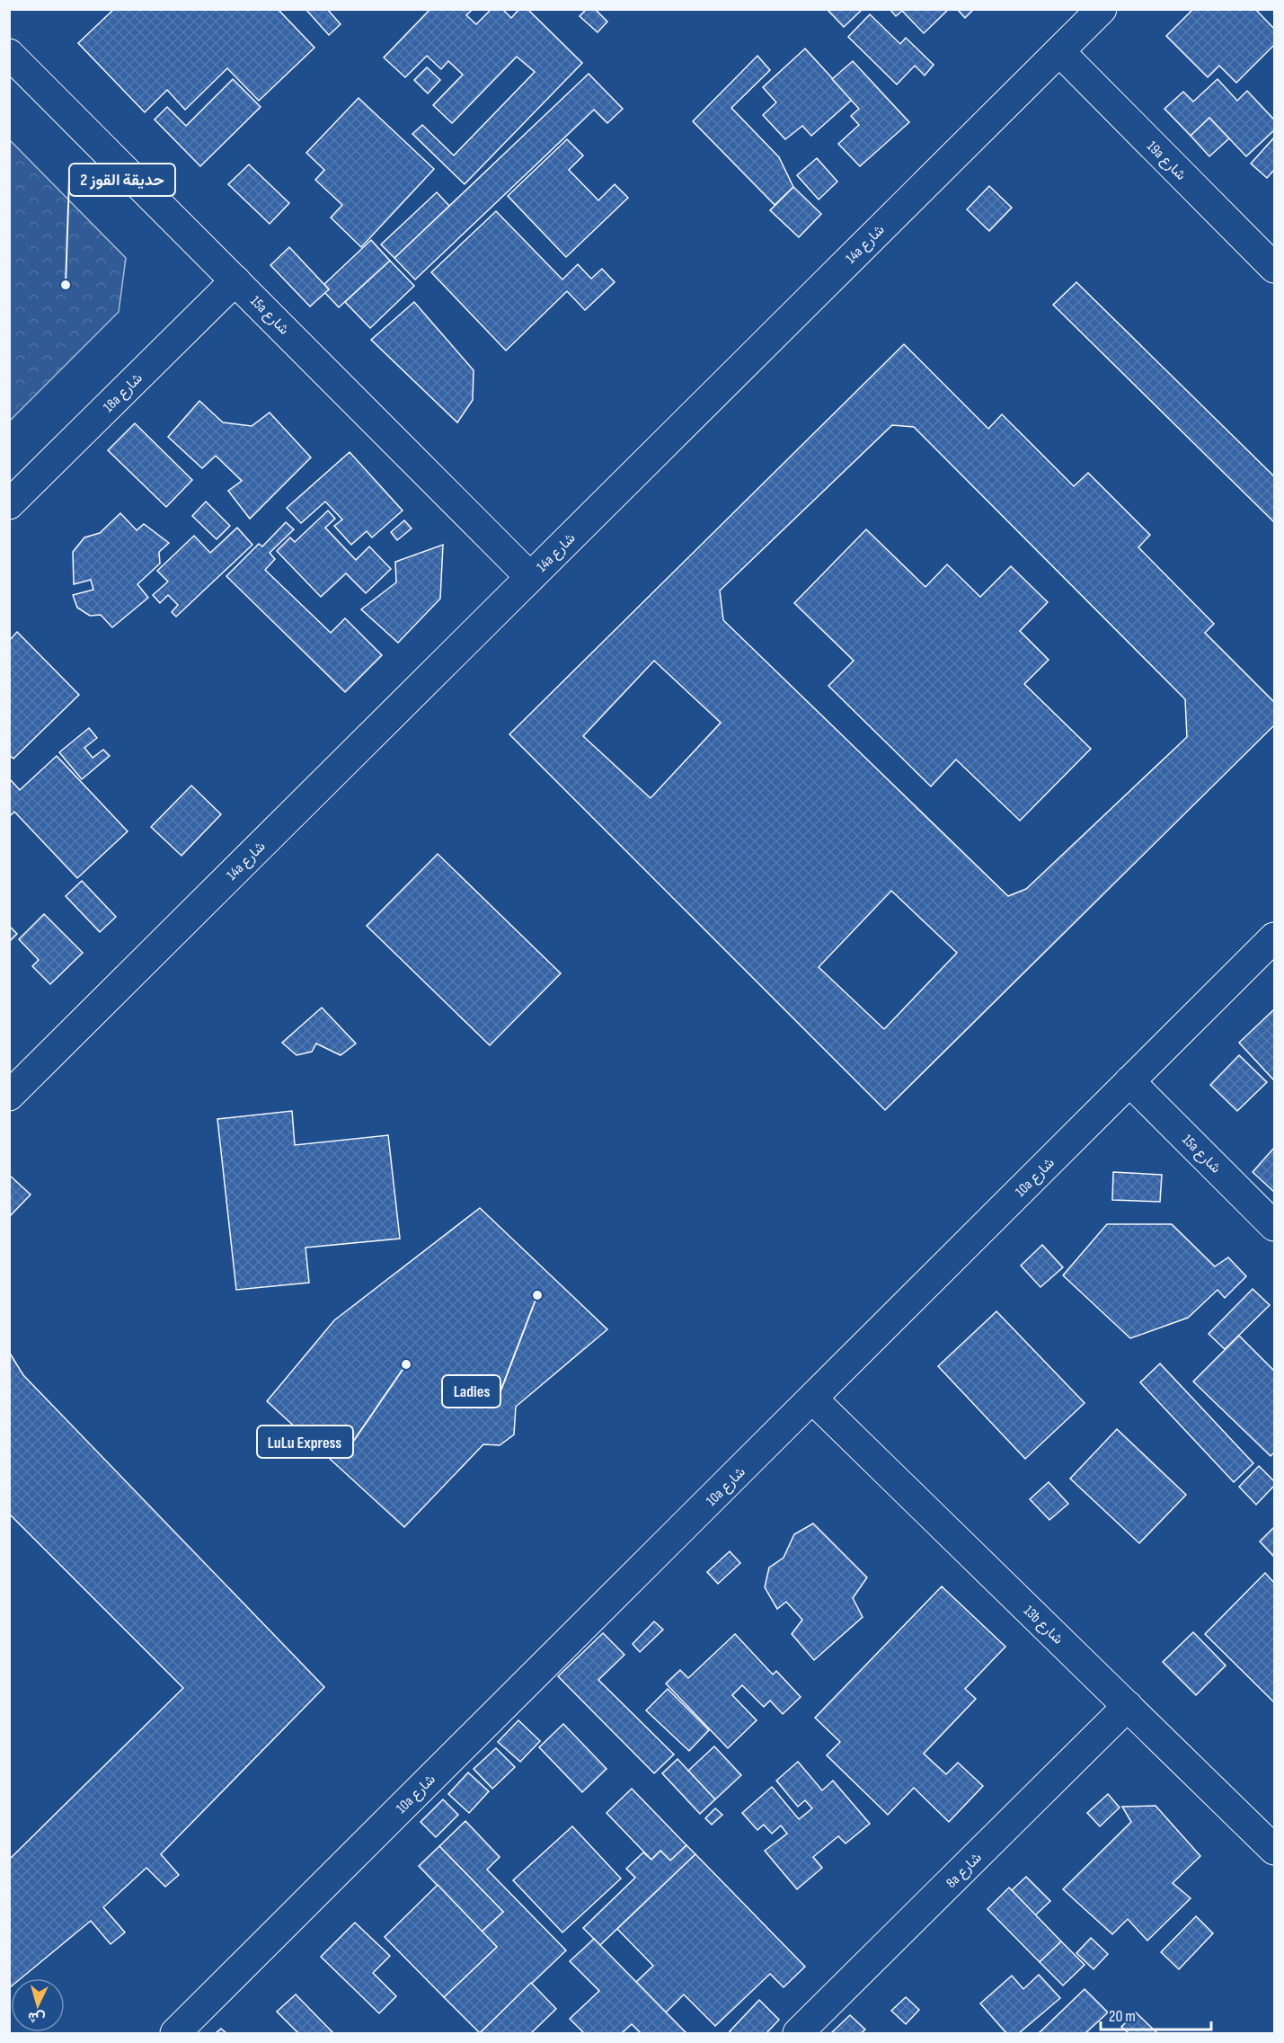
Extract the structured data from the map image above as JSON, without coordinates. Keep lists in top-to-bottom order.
{
  "streets": {
    "street": [
      "19a شارع",
      "14a شارع",
      "15a شارع",
      "18a شارع",
      "10a شارع",
      "13b شارع",
      "8a شارع"
    ]
  },
  "crossings": [
    ["19a شارع", "14a شارع"],
    ["14a شارع", "15a شارع"],
    ["15a شارع", "18a شارع"],
    ["15a شارع", "10a شارع"],
    ["10a شارع", "13b شارع"],
    ["13b شارع", "8a شارع"]
  ],
  "places": ["حديقة القوز 2", "Ladies", "LuLu Express"],
  "scale_bar": "20 m",
  "north": "bottom"
}
